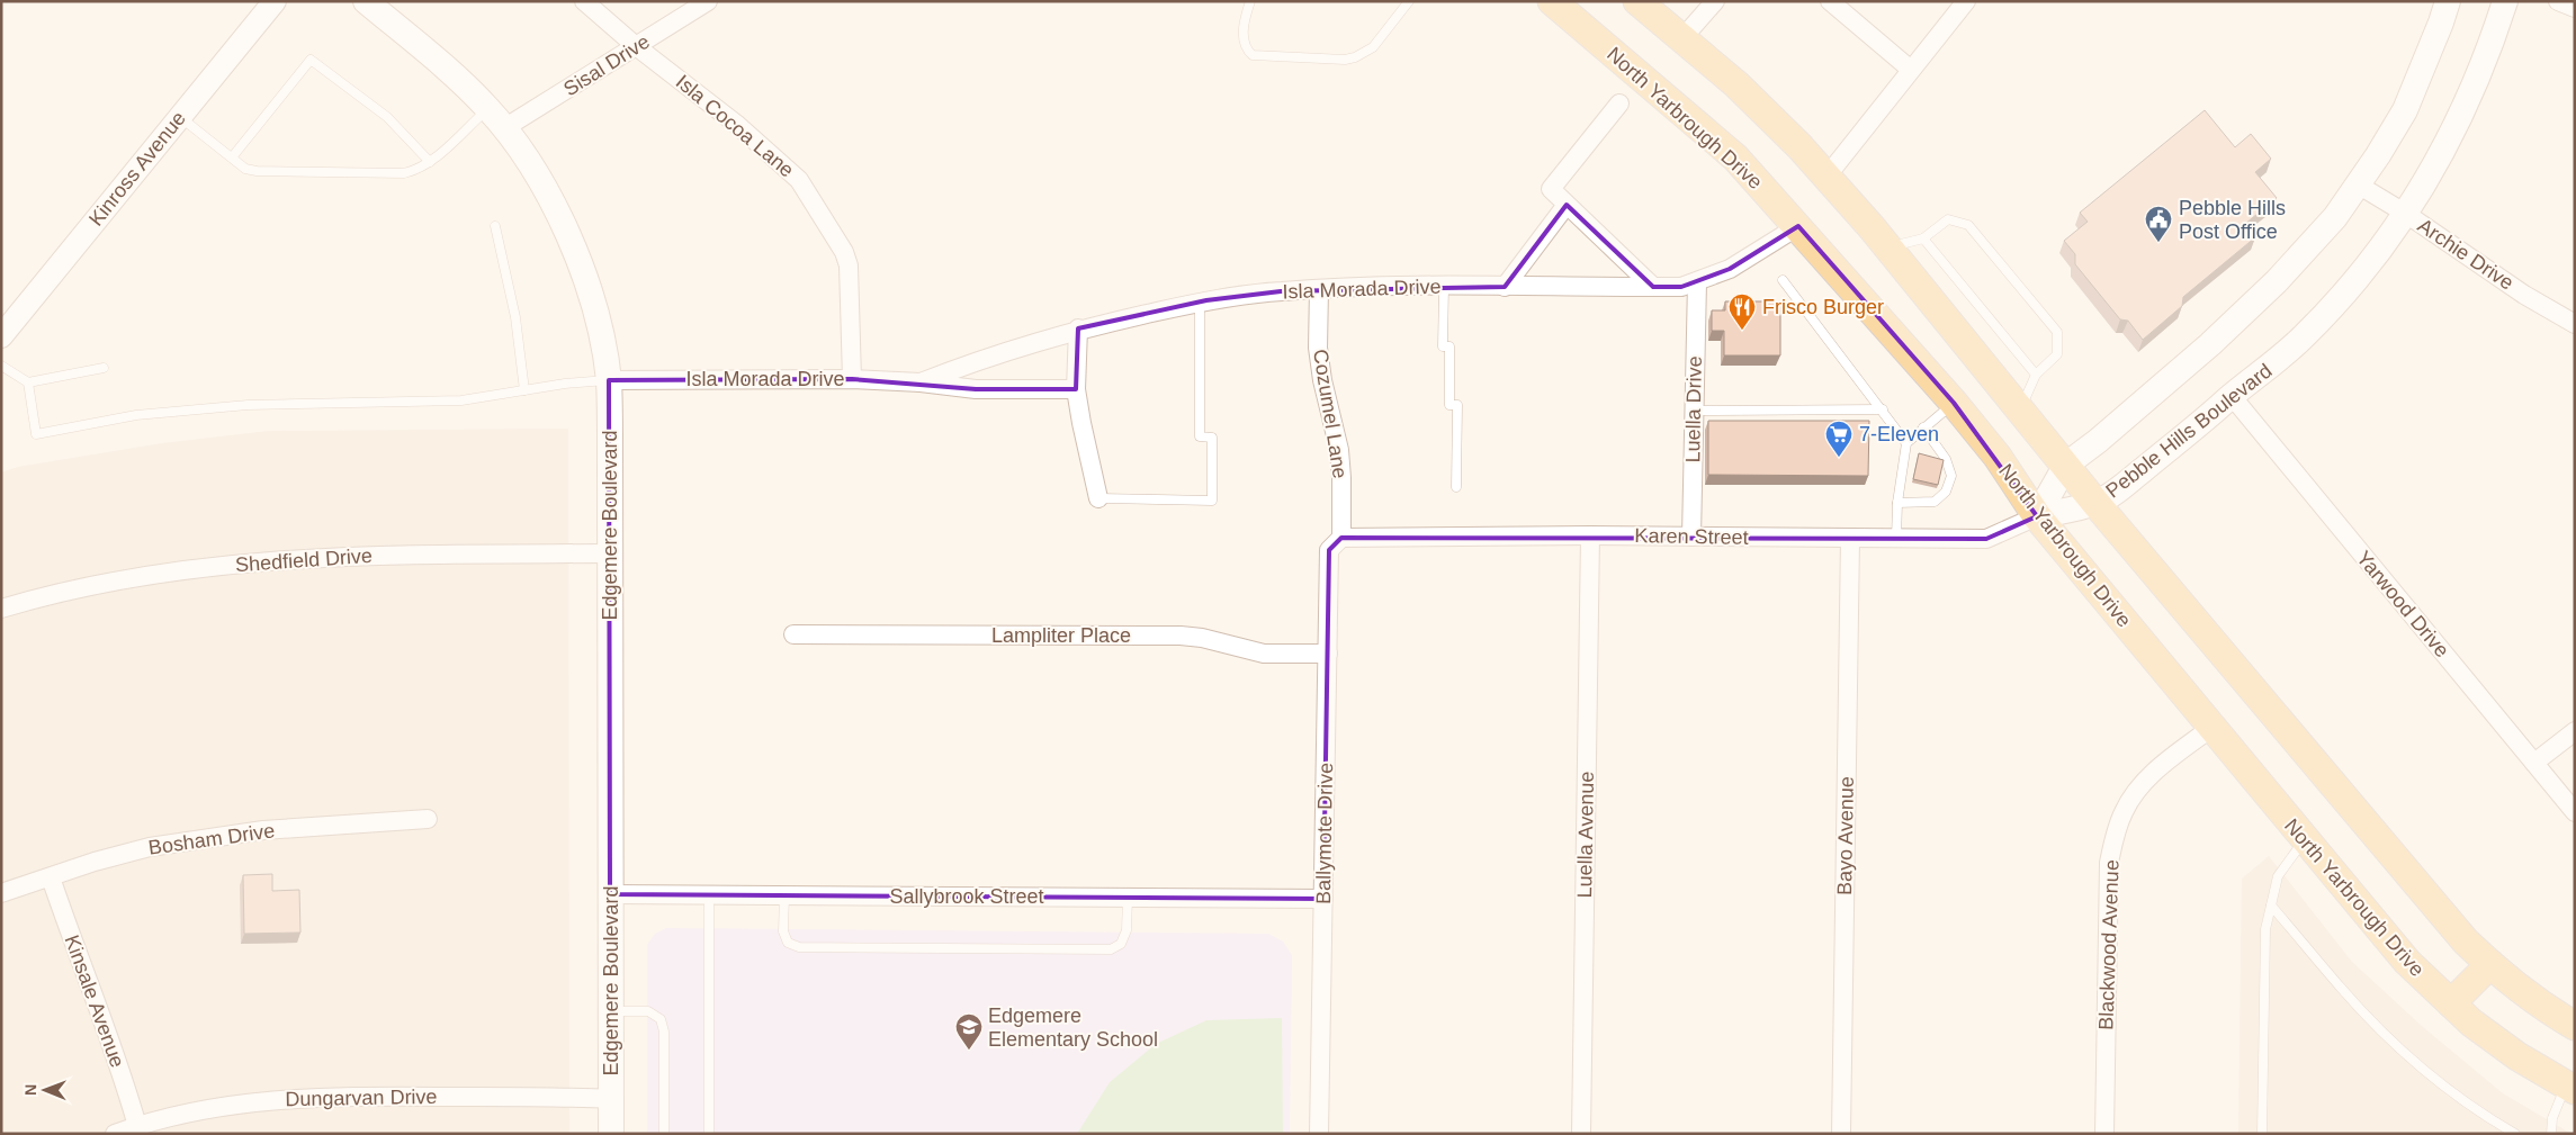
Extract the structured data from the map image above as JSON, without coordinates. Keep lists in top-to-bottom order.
{
  "streets": {
    "main road": ["North Yarbrough Drive", "Pebble Hills Boulevard", "Edgemere Boulevard"],
    "street": [
      "Sisal Drive",
      "Isla Cocoa Lane",
      "Kinross Avenue",
      "Archie Drive",
      "Isla Morada Drive",
      "Luella Drive",
      "Cozumel Lane",
      "Karen Street",
      "Shedfield Drive",
      "Yarwood Drive",
      "Lampliter Place",
      "Ballymote Drive",
      "Luella Avenue",
      "Bayo Avenue",
      "Bosham Drive",
      "Sallybrook Street",
      "Blackwood Avenue",
      "Kinsale Avenue",
      "Dungarvan Drive"
    ]
  },
  "crossings": [
    ["Sisal Drive", "Isla Cocoa Lane"],
    ["Sisal Drive", "Edgemere Boulevard"],
    ["North Yarbrough Drive", "Isla Morada Drive"],
    ["North Yarbrough Drive", "Pebble Hills Boulevard"],
    ["North Yarbrough Drive", "Karen Street"],
    ["North Yarbrough Drive", "Blackwood Avenue"],
    ["Isla Cocoa Lane", "Isla Morada Drive"],
    ["Archie Drive", "Pebble Hills Boulevard"],
    ["Isla Morada Drive", "Luella Drive"],
    ["Isla Morada Drive", "Cozumel Lane"],
    ["Isla Morada Drive", "Edgemere Boulevard"],
    ["Luella Drive", "Karen Street"],
    ["Cozumel Lane", "Karen Street"],
    ["Cozumel Lane", "Ballymote Drive"],
    ["Pebble Hills Boulevard", "Karen Street"],
    ["Pebble Hills Boulevard", "Yarwood Drive"],
    ["Edgemere Boulevard", "Shedfield Drive"],
    ["Edgemere Boulevard", "Sallybrook Street"],
    ["Edgemere Boulevard", "Dungarvan Drive"],
    ["Karen Street", "Ballymote Drive"],
    ["Karen Street", "Luella Avenue"],
    ["Karen Street", "Bayo Avenue"],
    ["Lampliter Place", "Ballymote Drive"],
    ["Ballymote Drive", "Sallybrook Street"],
    ["Bosham Drive", "Kinsale Avenue"],
    ["Kinsale Avenue", "Dungarvan Drive"]
  ],
  "places": {
    "public building": ["Pebble Hills Post Office"],
    "restaurant": ["Frisco Burger"],
    "supermarket": ["7-Eleven"],
    "school or university": ["Edgemere Elementary School"]
  },
  "north": "left"
}
